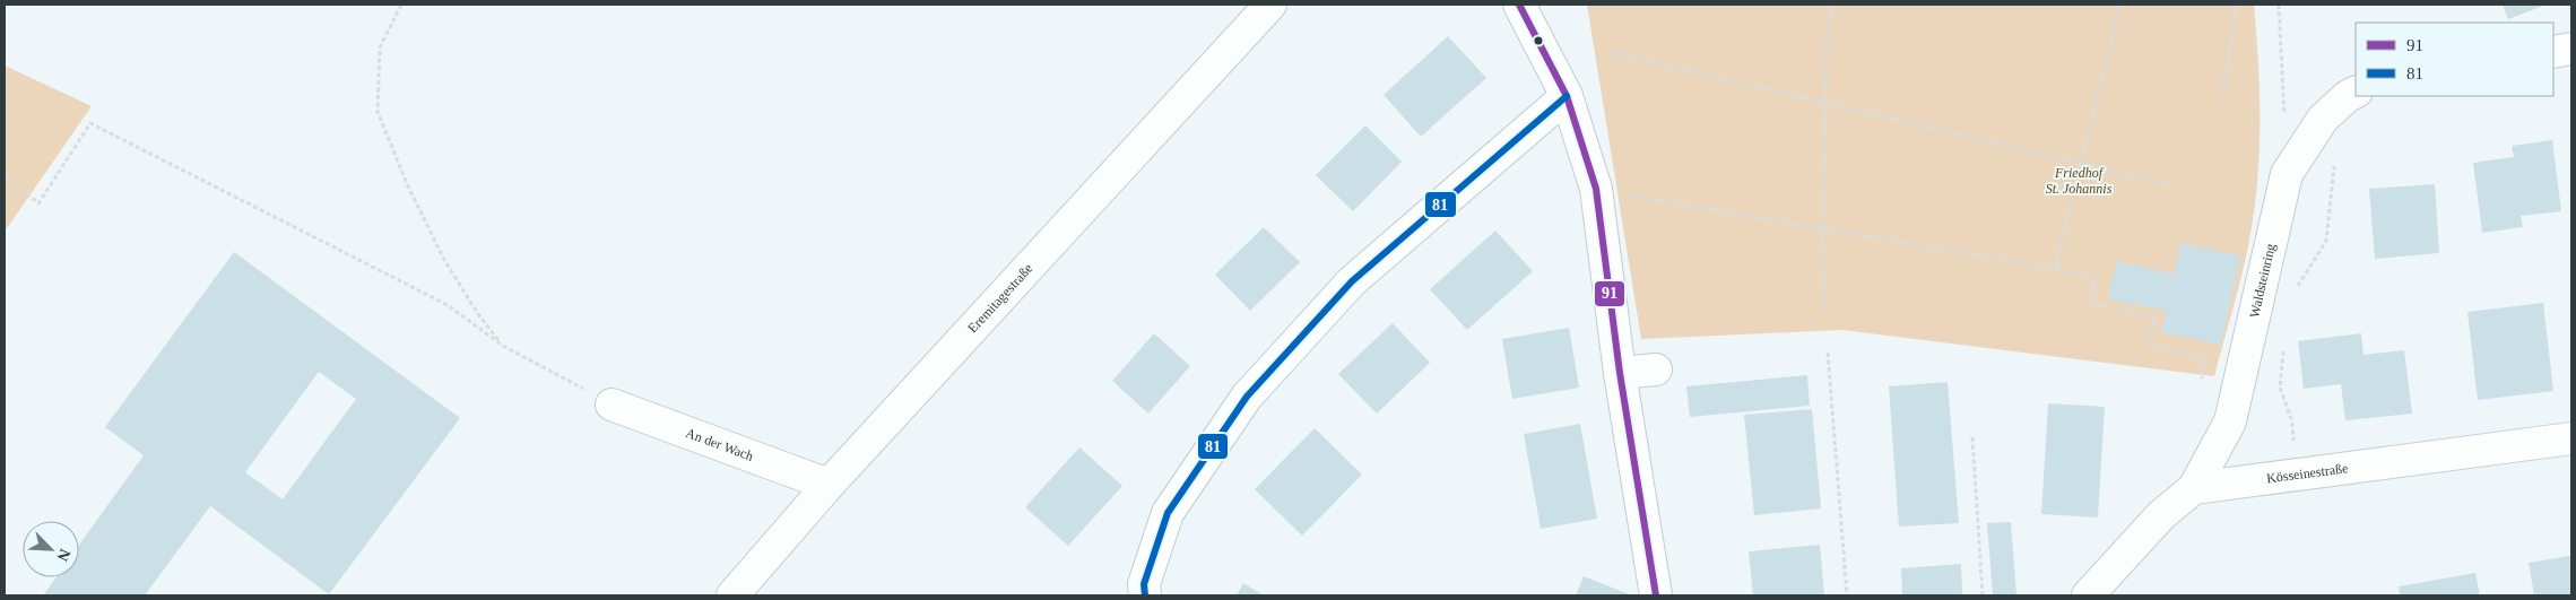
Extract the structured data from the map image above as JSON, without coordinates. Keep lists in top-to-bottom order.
{
  "streets": {
    "street": [
      "Waldsteinring",
      "Eremitagestraße",
      "An der Wach",
      "Kösseinestraße"
    ]
  },
  "crossings": [
    ["Waldsteinring", "Kösseinestraße"],
    ["Eremitagestraße", "An der Wach"]
  ],
  "parks": ["Friedhof St. Johannis"],
  "lines": ["transit line 91", "transit line 81"],
  "legend": ["91", "81"],
  "north": "bottom right"
}
